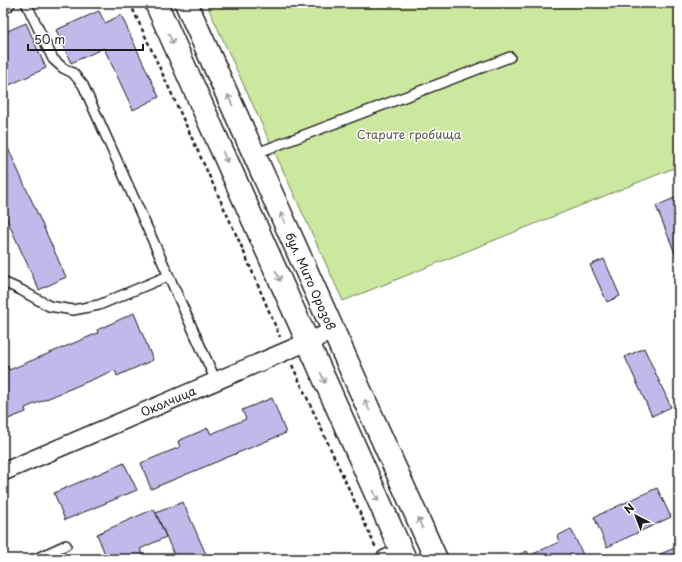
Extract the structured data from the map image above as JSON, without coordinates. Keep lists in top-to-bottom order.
{
  "streets": {
    "main road": ["бул. Мито Орозов"],
    "street": ["Околчица"]
  },
  "crossings": [
    ["бул. Мито Орозов", "Околчица"]
  ],
  "parks": ["Старите гробища"],
  "scale_bar": "50 m",
  "north": "top left"
}
